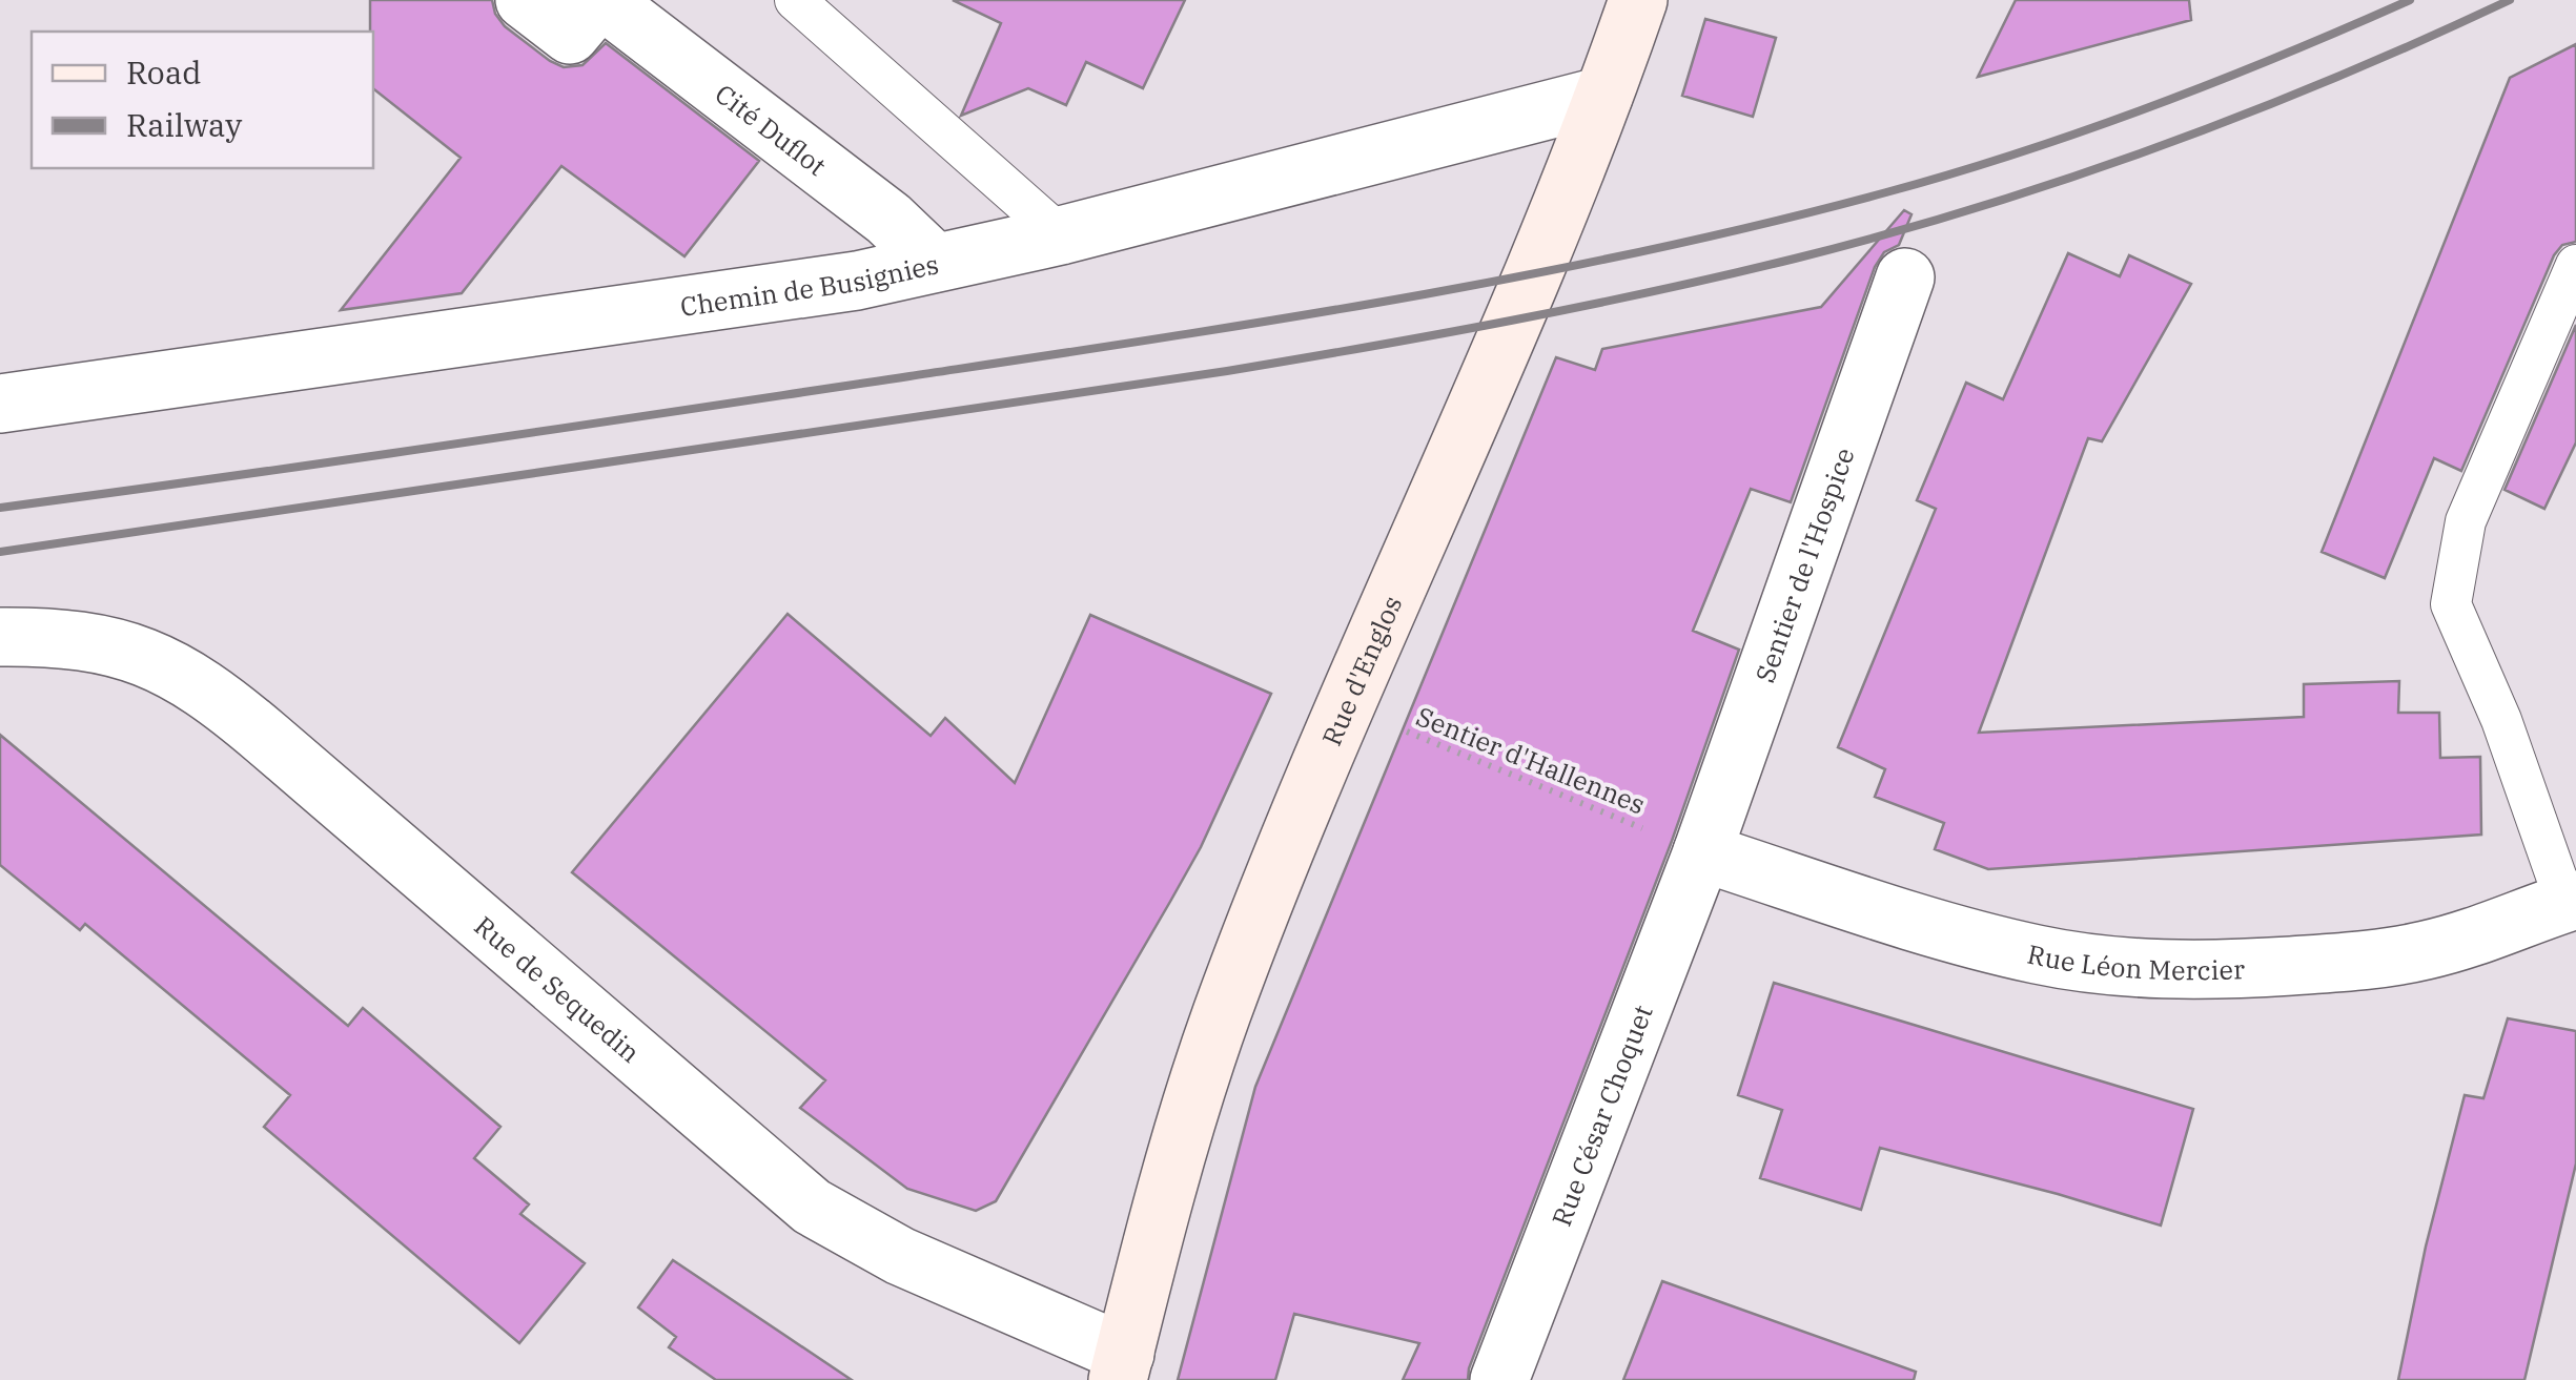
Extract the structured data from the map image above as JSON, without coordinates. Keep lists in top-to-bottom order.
{
  "streets": {
    "main road": ["Rue d'Englos"],
    "street": [
      "Cité Duflot",
      "Chemin de Busignies",
      "Sentier de l'Hospice",
      "Rue Léon Mercier",
      "Rue de Sequedin",
      "Rue César Choquet"
    ],
    "path": ["Sentier d'Hallennes"]
  },
  "crossings": [
    ["Cité Duflot", "Chemin de Busignies"],
    ["Chemin de Busignies", "Rue d'Englos"],
    ["Sentier de l'Hospice", "Sentier d'Hallennes"],
    ["Sentier de l'Hospice", "Rue Léon Mercier"],
    ["Sentier de l'Hospice", "Rue César Choquet"],
    ["Rue d'Englos", "Sentier d'Hallennes"],
    ["Rue d'Englos", "Rue de Sequedin"],
    ["Sentier d'Hallennes", "Rue Léon Mercier"],
    ["Sentier d'Hallennes", "Rue César Choquet"],
    ["Rue Léon Mercier", "Rue César Choquet"]
  ],
  "legend": ["Road", "Railway"]
}
